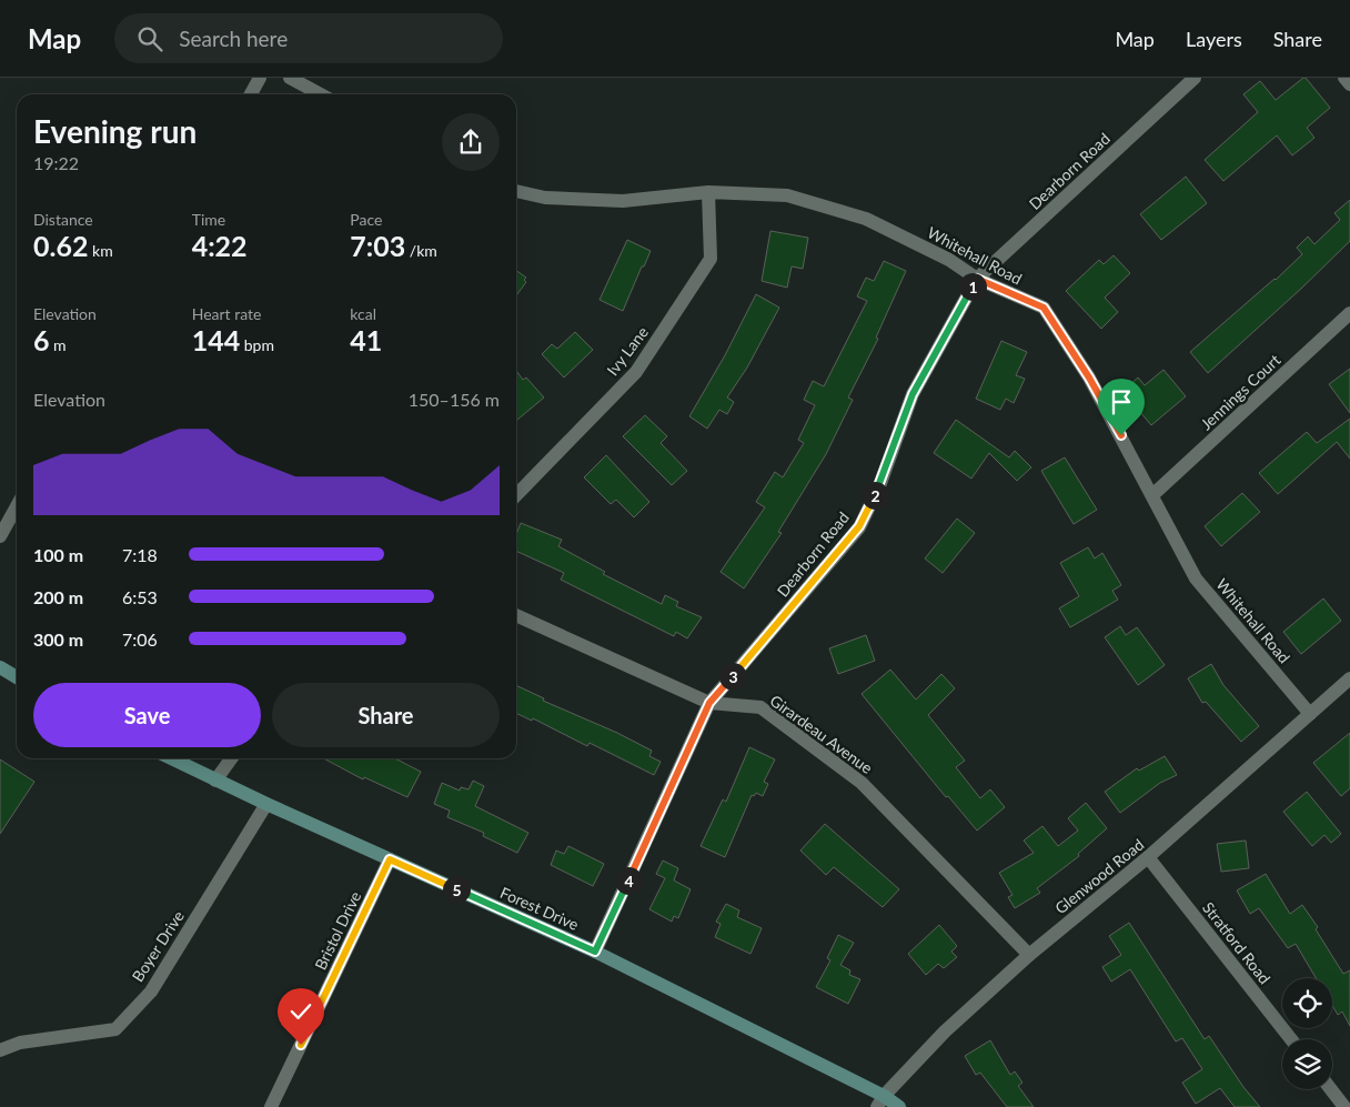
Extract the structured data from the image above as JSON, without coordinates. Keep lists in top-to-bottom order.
{
  "streets": {
    "main road": ["Forest Drive"],
    "street": [
      "Dearborn Road",
      "Whitehall Road",
      "Ivy Lane",
      "Jennings Court",
      "Girardeau Avenue",
      "Glenwood Road",
      "Bristol Drive",
      "Stratford Road",
      "Boyer Drive"
    ]
  },
  "crossings": [
    ["Dearborn Road", "Whitehall Road"],
    ["Dearborn Road", "Girardeau Avenue"],
    ["Dearborn Road", "Forest Drive"],
    ["Whitehall Road", "Ivy Lane"],
    ["Whitehall Road", "Jennings Court"],
    ["Whitehall Road", "Glenwood Road"],
    ["Girardeau Avenue", "Glenwood Road"],
    ["Glenwood Road", "Forest Drive"],
    ["Glenwood Road", "Stratford Road"],
    ["Forest Drive", "Bristol Drive"],
    ["Forest Drive", "Boyer Drive"]
  ],
  "page": {
    "header": "Map",
    "search": "Search here",
    "nav": ["Map", "Layers", "Share"],
    "heading": ["Evening run", "19:22"],
    "stats": [
      ["Distance", "0.62 km"],
      ["Time", "4:22"],
      ["Pace", "7:03 /km"],
      ["Elevation", "6 m"],
      ["Heart rate", "144 bpm"],
      ["kcal", "41"]
    ],
    "pins": [
      "1",
      "2",
      "3",
      "4",
      "5"
    ],
    "chart": ["Elevation", "150–156 m"],
    "list": [
      {
        "name": "100 m",
        "note": "7:18"
      },
      {
        "name": "200 m",
        "note": "6:53"
      },
      {
        "name": "300 m",
        "note": "7:06"
      }
    ],
    "buttons": ["Save", "Share"]
  }
}
